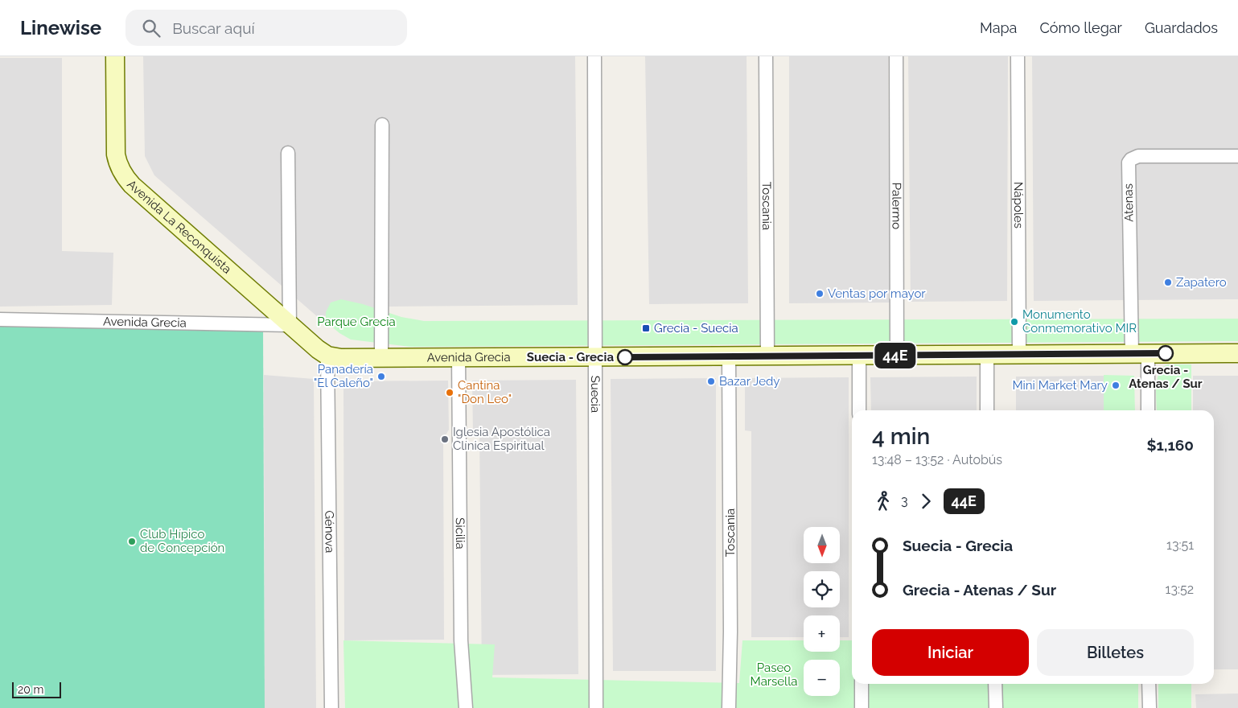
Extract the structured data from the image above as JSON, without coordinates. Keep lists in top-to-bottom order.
{
  "streets": {
    "main road": ["Avenida La Reconquista", "Avenida Grecia"],
    "street": [
      "Atenas",
      "Nápoles",
      "Toscania",
      "Palermo",
      "Suecia",
      "Génova",
      "Sicilia"
    ]
  },
  "crossings": [
    ["Atenas", "Avenida Grecia"],
    ["Nápoles", "Avenida Grecia"],
    ["Toscania", "Avenida Grecia"],
    ["Palermo", "Avenida Grecia"],
    ["Avenida La Reconquista", "Avenida Grecia"],
    ["Avenida La Reconquista", "Génova"],
    ["Avenida Grecia", "Suecia"],
    ["Avenida Grecia", "Génova"],
    ["Avenida Grecia", "Sicilia"]
  ],
  "parks": ["Parque Grecia", "Paseo Marsella"],
  "places": {
    "other": [
      "Zapatero",
      "Ventas por mayor",
      "Monumento Conmemorativo MIR",
      "Grecia - Atenas / Sur",
      "Suecia - Grecia",
      "Panadería \"El Caleño\"",
      "Bazar Jedy",
      "Mini Market Mary",
      "Cantina \"Don Leo\"",
      "Iglesia Apostólica Clínica Espiritual",
      "Club Hípico de Concepción"
    ],
    "transit": ["Grecia - Suecia"]
  },
  "lines": ["bus line 44E"],
  "scale_bar": "20 m",
  "north": "bottom",
  "page": {
    "header": "Linewise",
    "search": "Buscar aquí",
    "nav": ["Mapa", "Cómo llegar", "Guardados"],
    "on_map": "44E",
    "heading": ["4 min", "13:48 – 13:52 · Autobús", "$1,160"],
    "legs": ["3", "44E"],
    "list": [
      {
        "name": "Suecia - Grecia",
        "value": "13:51"
      },
      {
        "name": "Grecia - Atenas / Sur",
        "value": "13:52"
      }
    ],
    "map_buttons": ["+", "−"],
    "buttons": ["Iniciar", "Billetes"],
    "scale": "20 m"
  }
}
